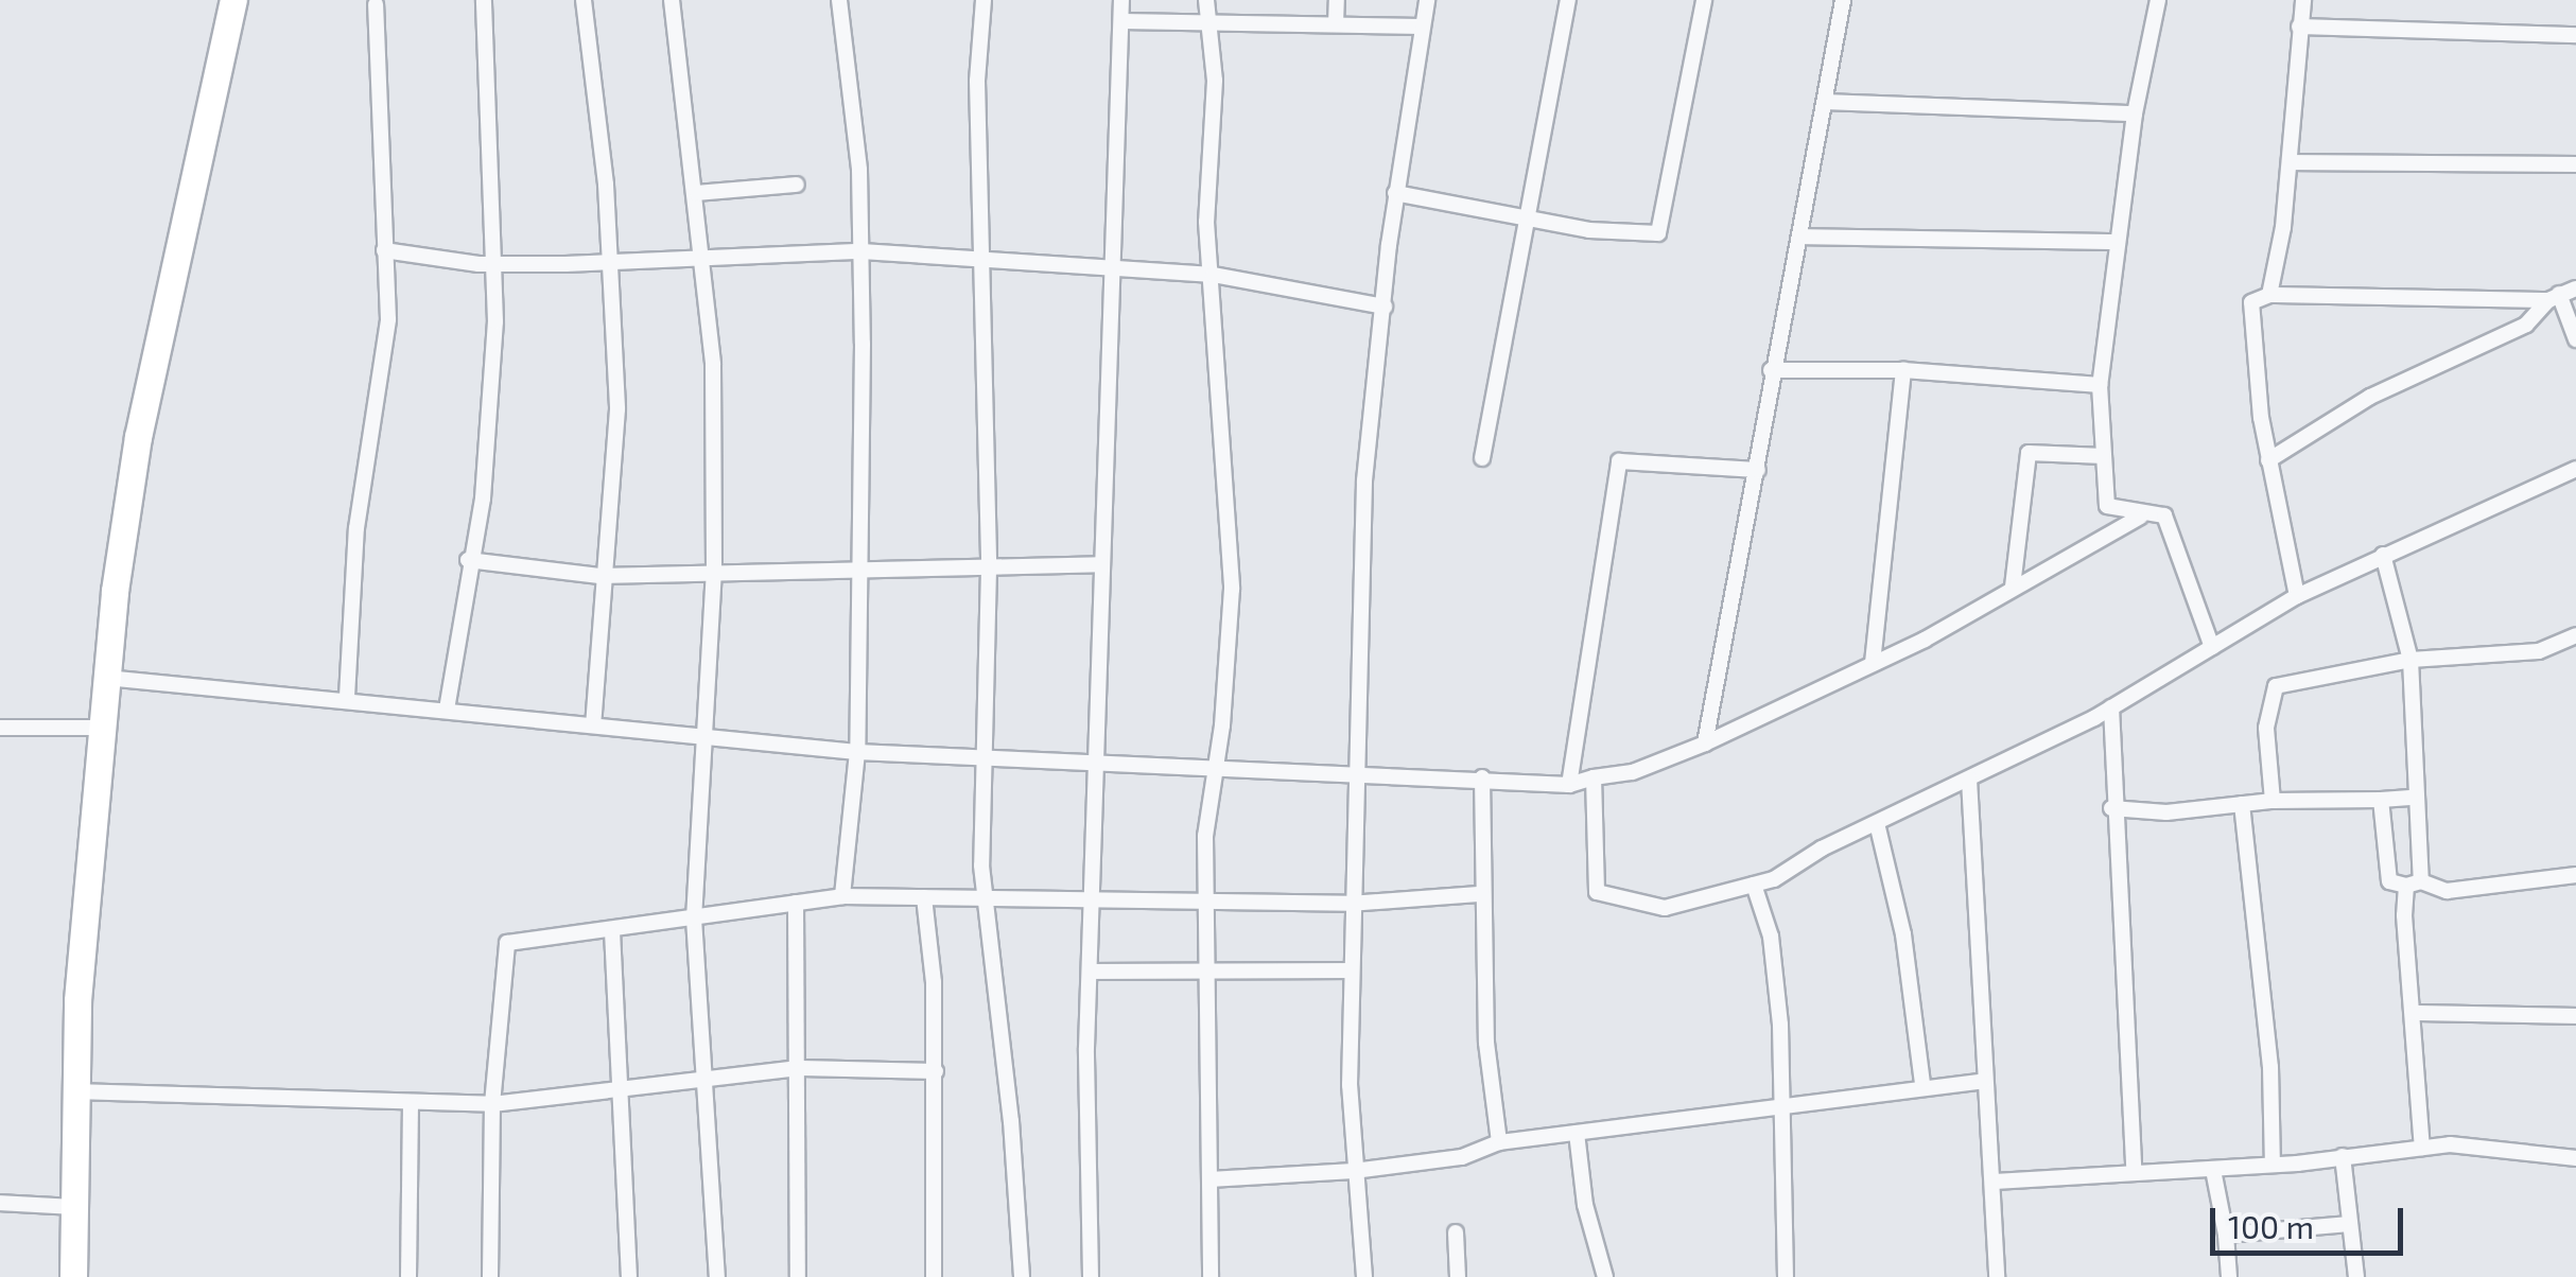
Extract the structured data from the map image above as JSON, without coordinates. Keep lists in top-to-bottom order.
{
  "scale_bar": "100 m"
}
